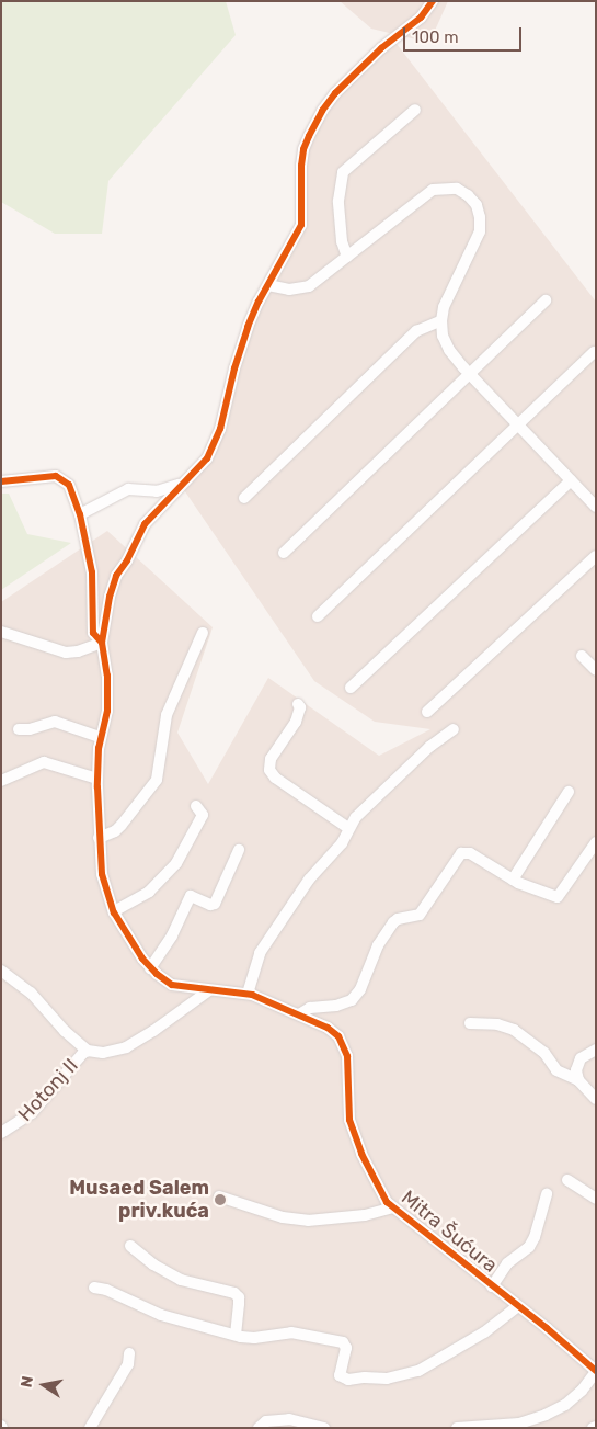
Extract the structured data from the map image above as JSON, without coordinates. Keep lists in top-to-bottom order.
{
  "streets": {
    "street": ["Hotonj II", "Mitra Šućura"]
  },
  "crossings": [
    ["Hotonj II", "Mitra Šućura"]
  ],
  "places": ["Musaed Salem priv.kuća"],
  "scale_bar": "100 m",
  "north": "left"
}
